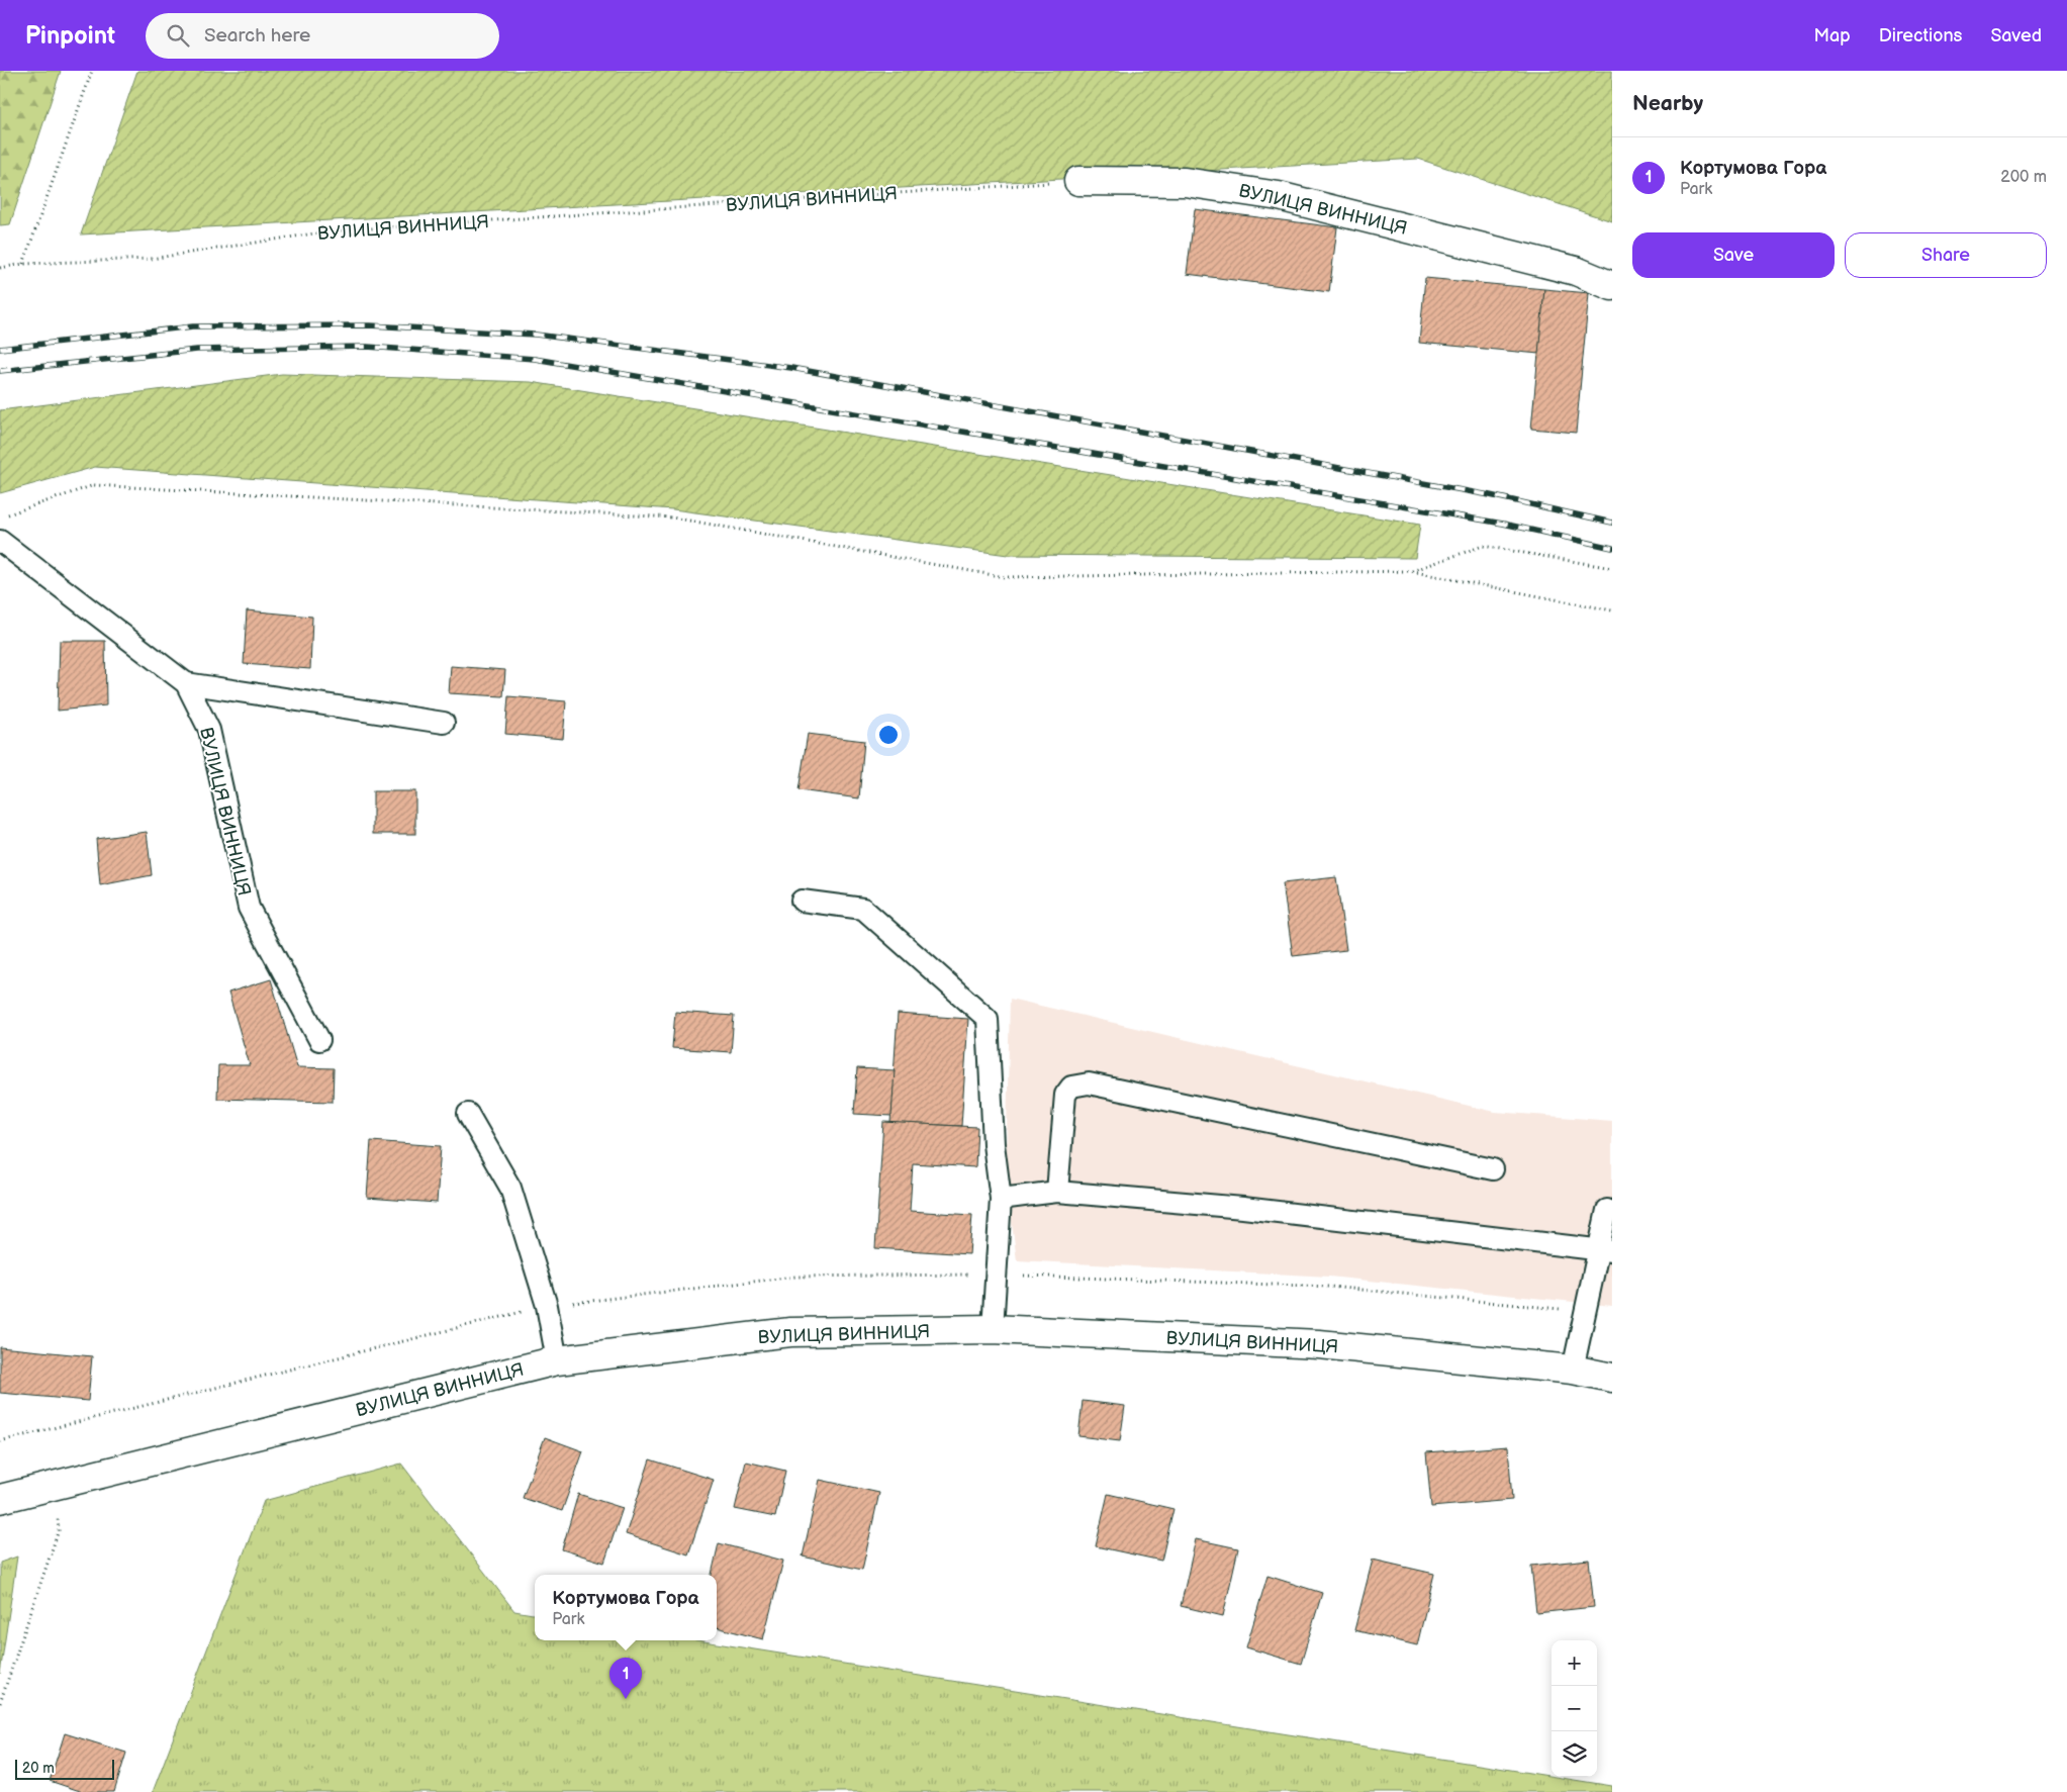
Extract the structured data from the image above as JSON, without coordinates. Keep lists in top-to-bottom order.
{
  "streets": {
    "main road": ["ВУЛИЦЯ ВИННИЦЯ"]
  },
  "scale_bar": "20 m",
  "page": {
    "header": "Pinpoint",
    "search": "Search here",
    "nav": ["Map", "Directions", "Saved"],
    "heading": "Nearby",
    "list": [
      {
        "mark": "1",
        "name": "Кортумова Гора",
        "note": "Park",
        "value": "200 m"
      }
    ],
    "buttons": ["Save", "Share"],
    "popup": ["Кортумова Гора", "Park"],
    "map_buttons": ["+", "−"],
    "pins": "1",
    "scale": "20 m"
  }
}
